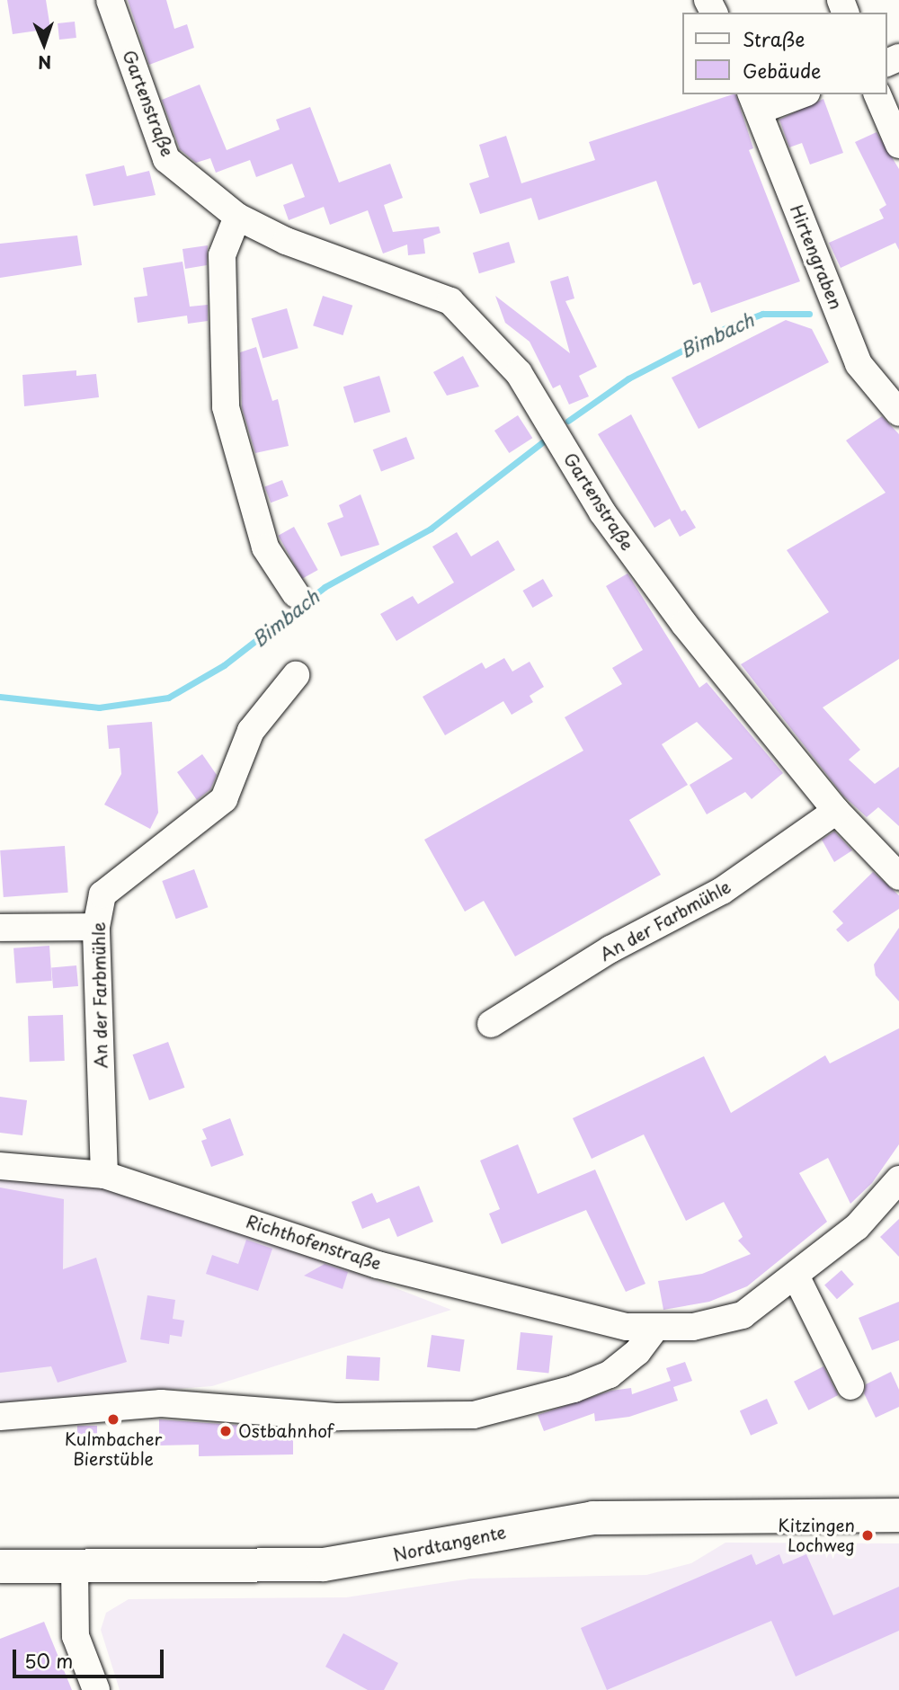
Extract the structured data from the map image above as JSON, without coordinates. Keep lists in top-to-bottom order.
{
  "streets": {
    "main road": ["Nordtangente"],
    "street": [
      "Gartenstraße",
      "Hirtengraben",
      "An der Farbmühle",
      "Richthofenstraße"
    ]
  },
  "crossings": [
    ["Gartenstraße", "An der Farbmühle"],
    ["An der Farbmühle", "Richthofenstraße"]
  ],
  "water": ["Bimbach"],
  "places": ["Kulmbacher Bierstüble", "Ostbahnhof", "Kitzingen Lochweg"],
  "legend": ["Straße", "Gebäude"],
  "scale_bar": "50 m",
  "north": "bottom"
}
